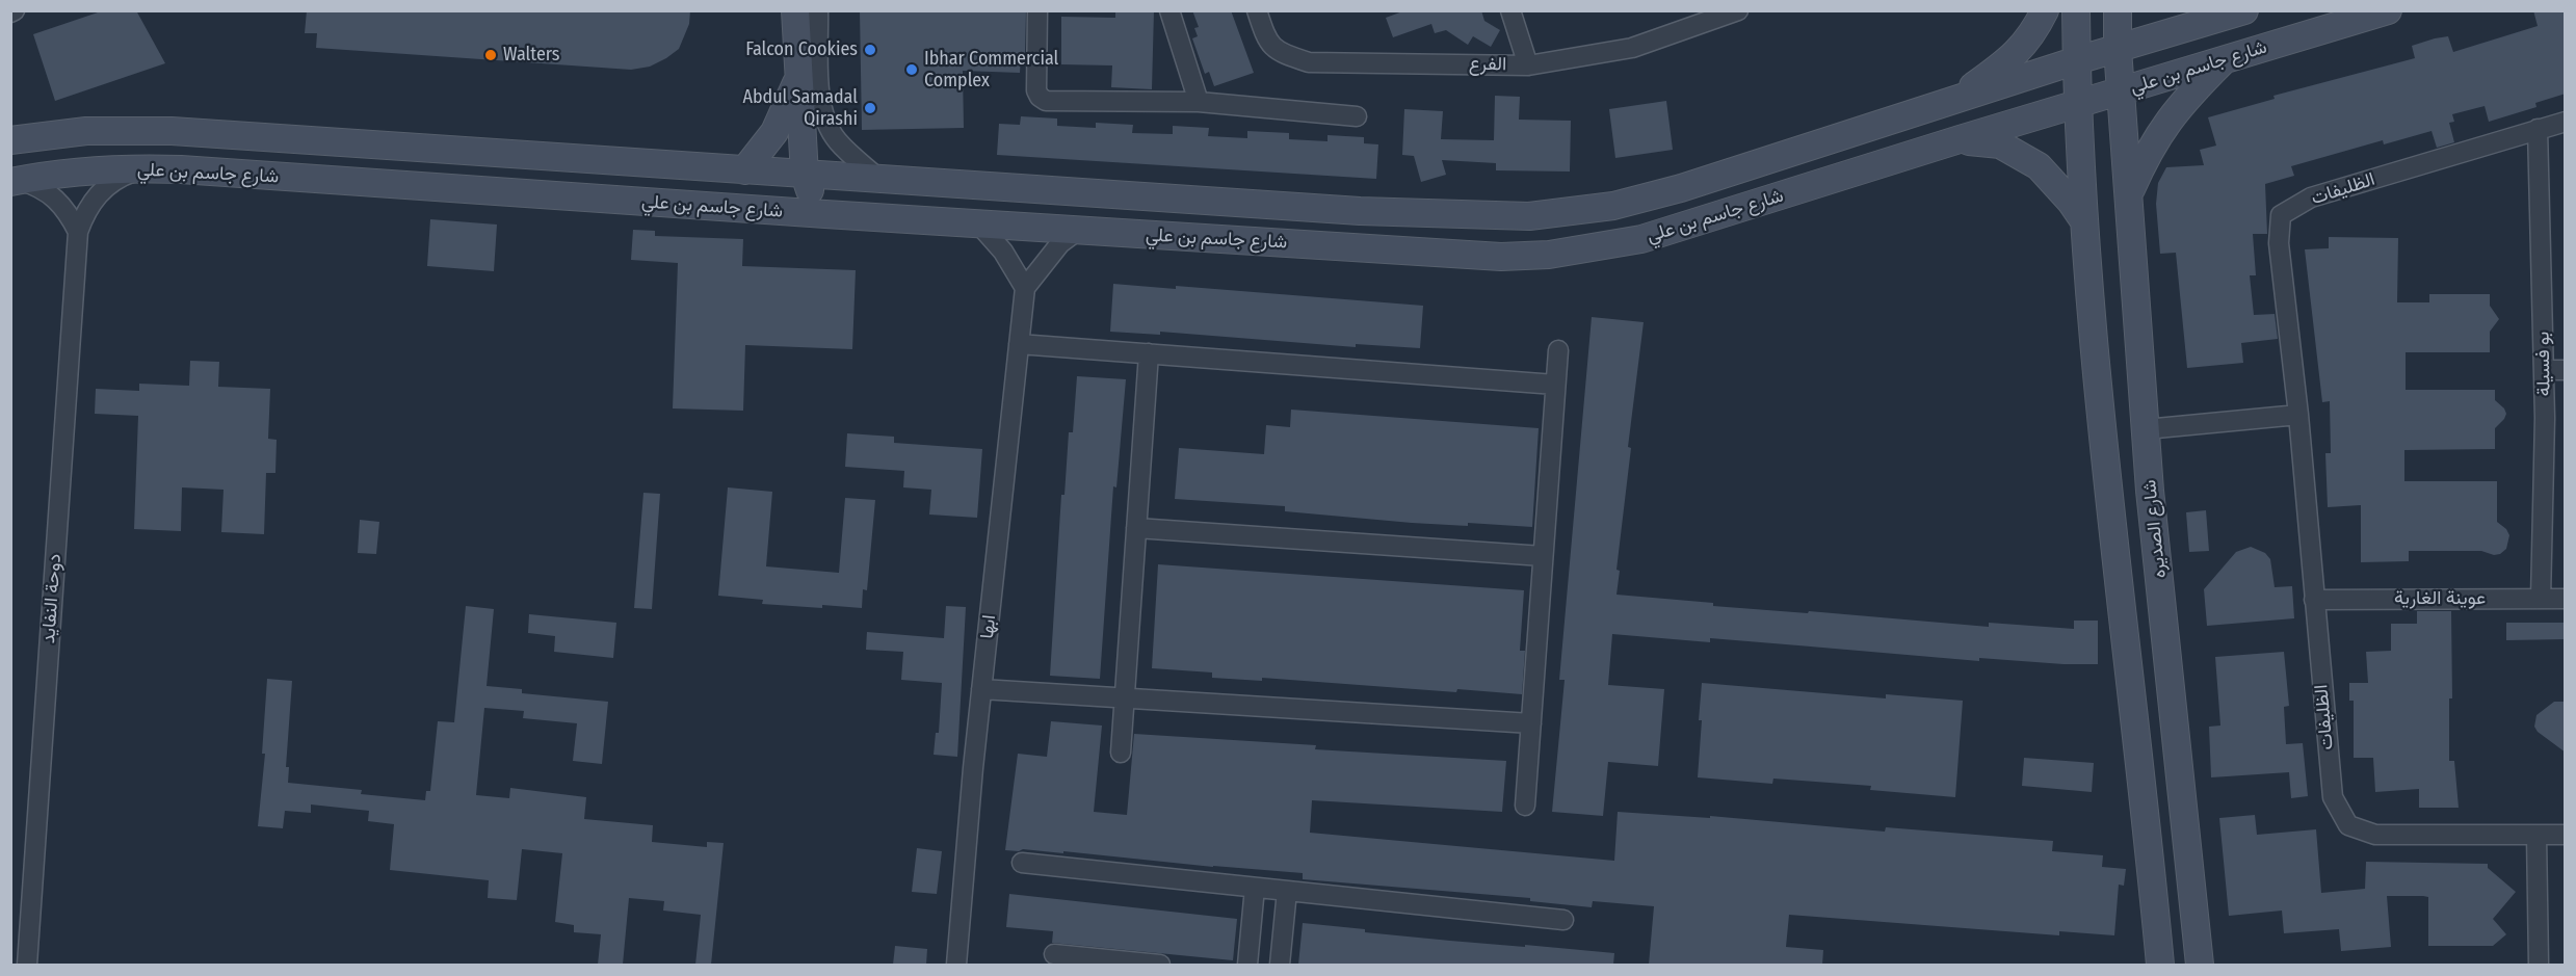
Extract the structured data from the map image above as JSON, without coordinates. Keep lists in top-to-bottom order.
{
  "streets": {
    "street": [
      "الفرع",
      "شارع جاسم بن علي",
      "الظليفات",
      "بو فسيلة",
      "شارع الصديره",
      "دوحة النفايد",
      "عوينة الغارية",
      "ابها"
    ]
  },
  "crossings": [
    ["شارع جاسم بن علي", "شارع الصديره"],
    ["شارع جاسم بن علي", "دوحة النفايد"],
    ["الظليفات", "بو فسيلة"],
    ["الظليفات", "عوينة الغارية"],
    ["بو فسيلة", "عوينة الغارية"]
  ],
  "places": [
    "Falcon Cookies",
    "Walters",
    "Ibhar Commercial Complex",
    "Abdul Samadal Qirashi"
  ]
}
